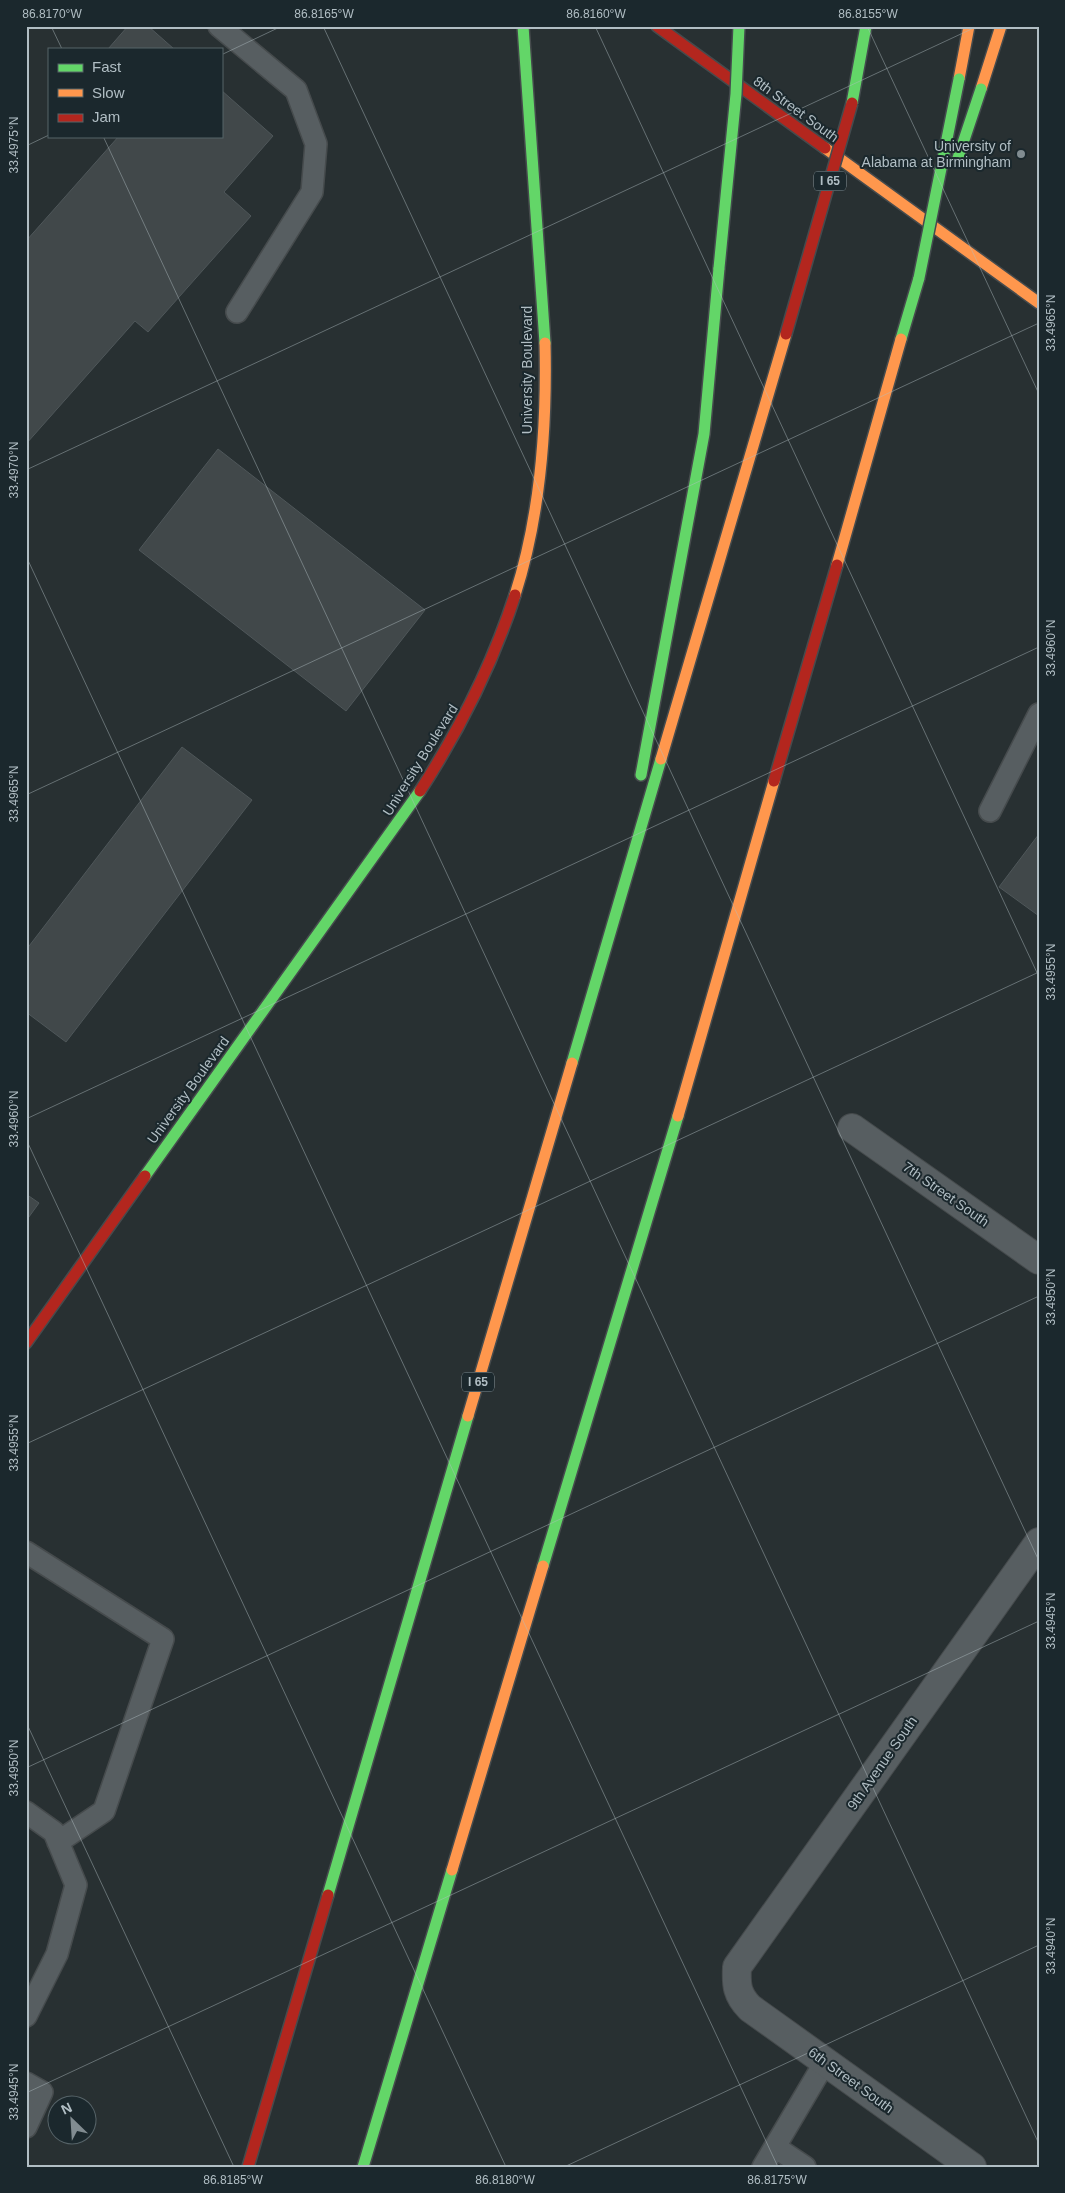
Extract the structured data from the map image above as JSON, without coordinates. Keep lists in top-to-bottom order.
{
  "streets": {
    "main road": ["8th Street South", "I 65", "University Boulevard"],
    "street": ["7th Street South", "9th Avenue South", "6th Street South"]
  },
  "crossings": [
    ["9th Avenue South", "6th Street South"]
  ],
  "places": ["University of Alabama at Birmingham"],
  "legend": ["Fast", "Slow", "Jam"],
  "north": "top left",
  "coordinates": [
    "86.8170°W",
    "86.8165°W",
    "86.8160°W",
    "86.8155°W",
    "33.4975°N",
    "33.4965°N",
    "33.4970°N",
    "33.4960°N",
    "33.4955°N",
    "33.4950°N",
    "33.4945°N",
    "33.4940°N",
    "86.8185°W",
    "86.8180°W",
    "86.8175°W"
  ]
}
